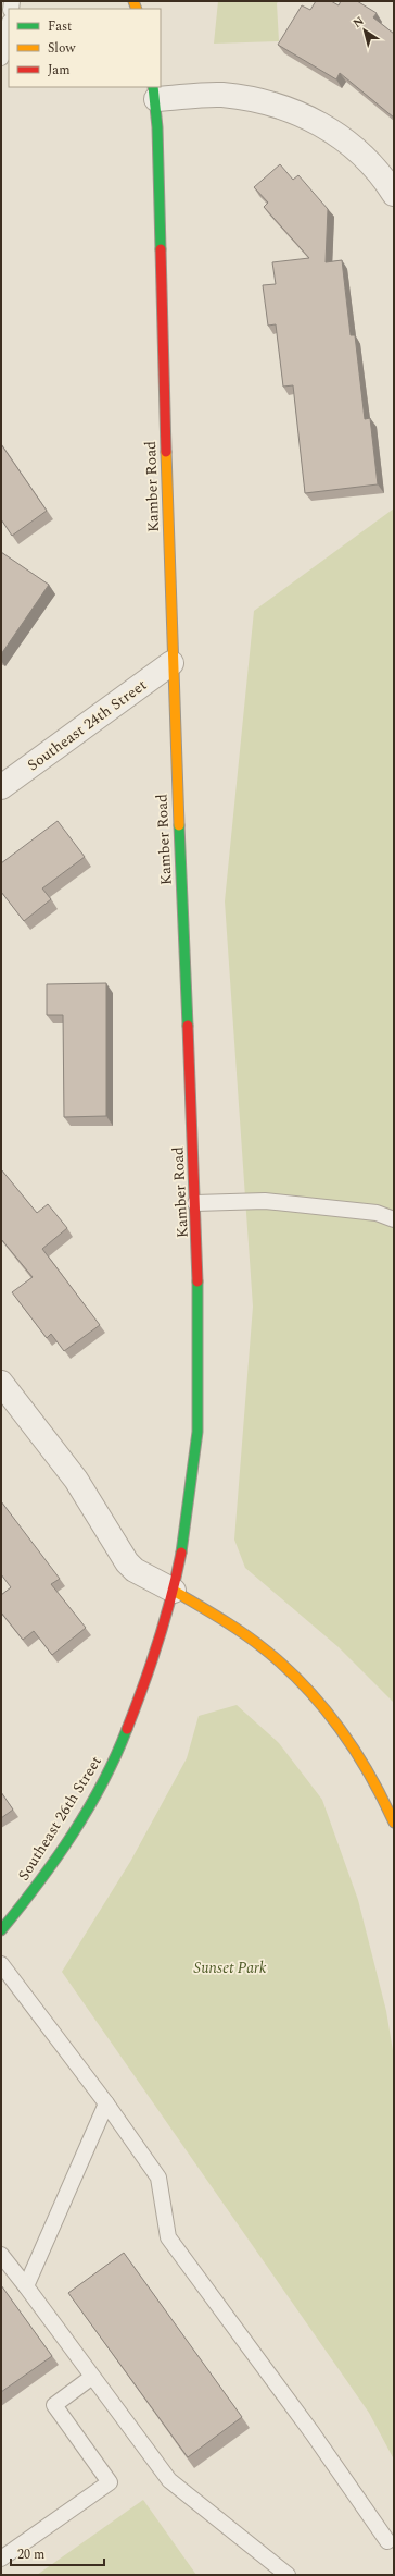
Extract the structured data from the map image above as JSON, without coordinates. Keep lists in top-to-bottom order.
{
  "streets": {
    "street": ["Kamber Road", "Southeast 24th Street", "Southeast 26th Street"]
  },
  "crossings": [
    ["Kamber Road", "Southeast 24th Street"],
    ["Kamber Road", "Southeast 26th Street"]
  ],
  "parks": ["Sunset Park"],
  "legend": ["Fast", "Slow", "Jam"],
  "scale_bar": "20 m",
  "north": "top left"
}
